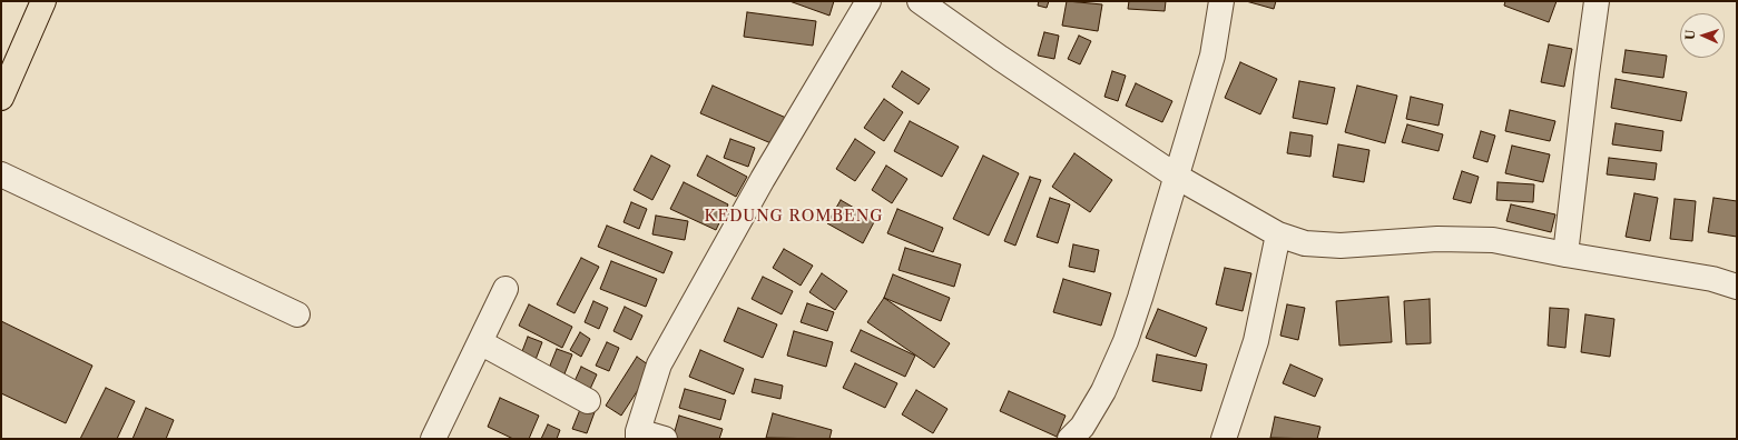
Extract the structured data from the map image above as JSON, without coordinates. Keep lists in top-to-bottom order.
{
  "districts": ["KEDUNG ROMBENG"],
  "north": "left"
}
